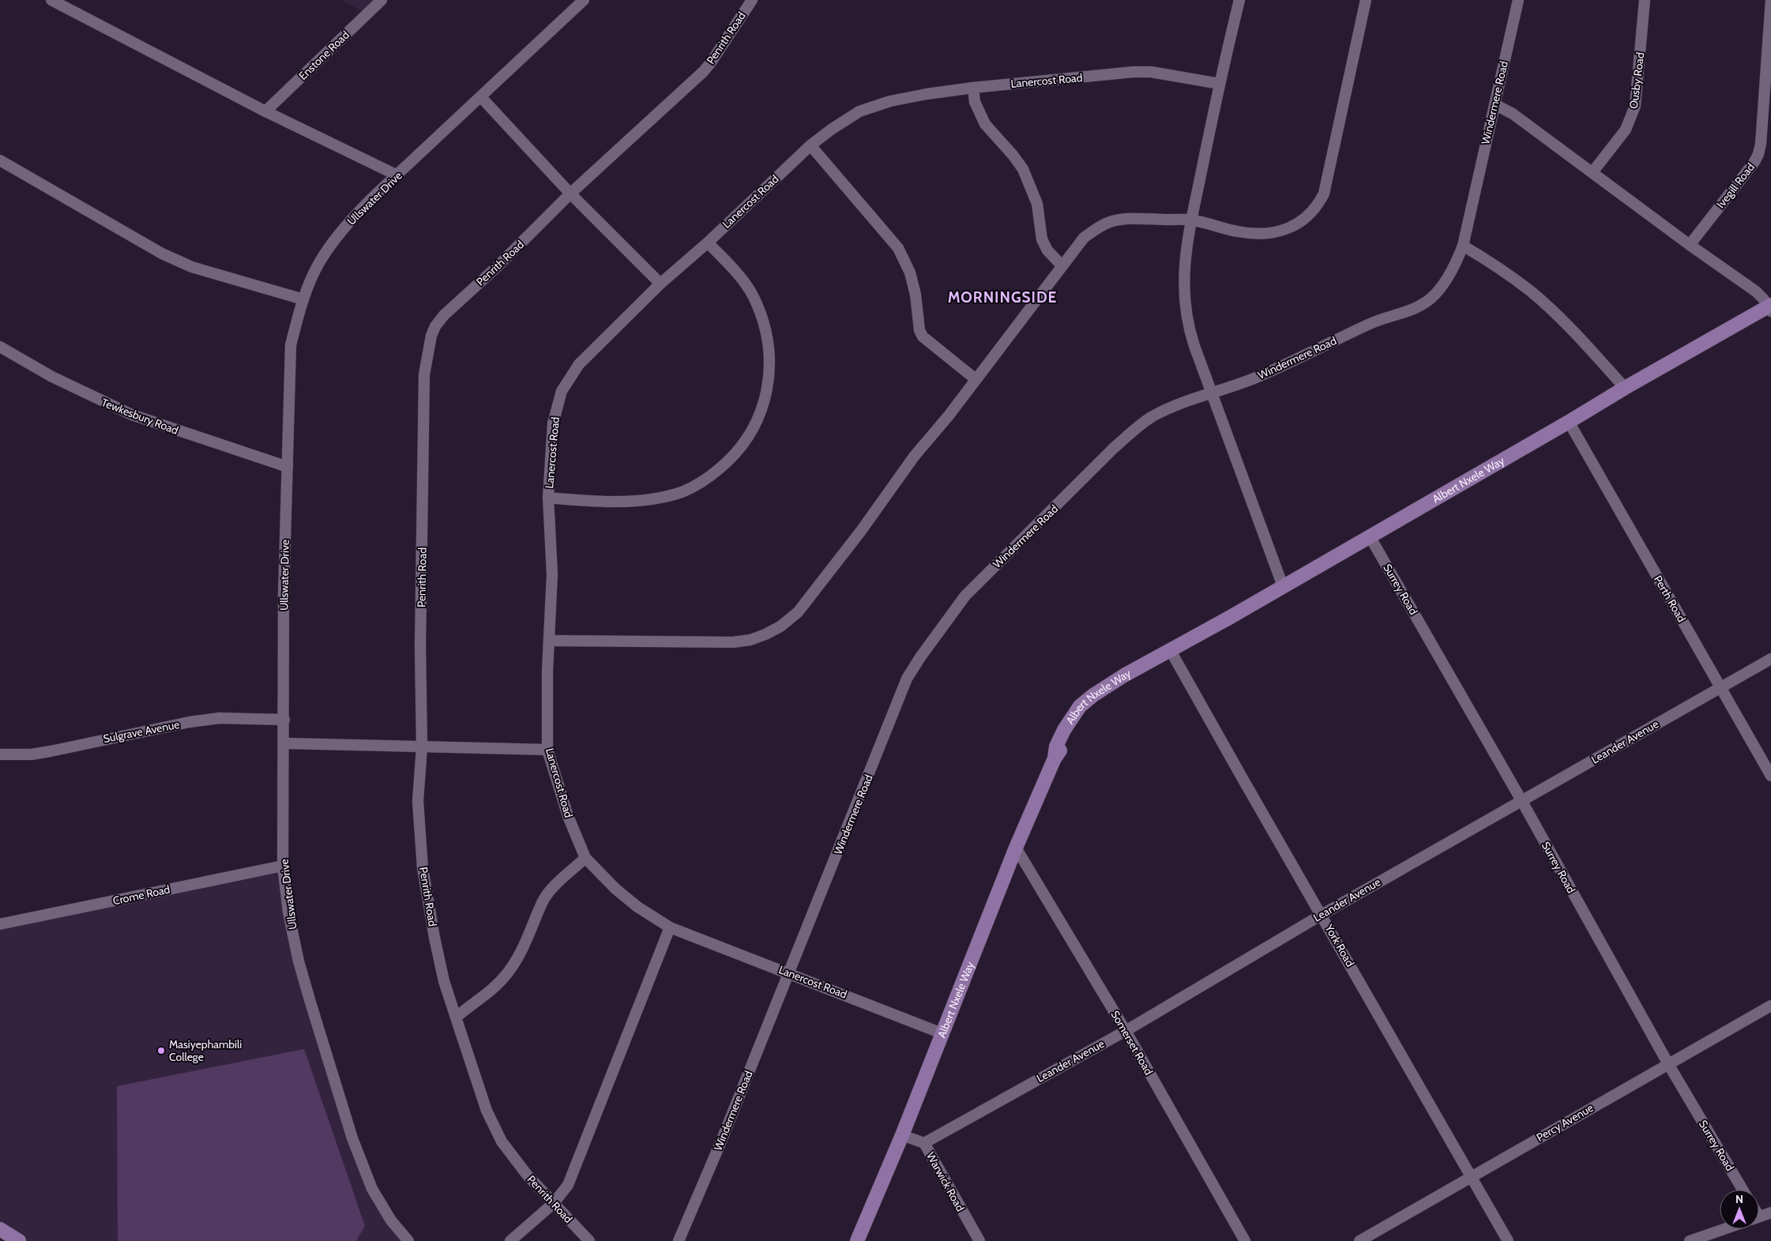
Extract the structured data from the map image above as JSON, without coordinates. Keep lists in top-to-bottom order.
{
  "streets": {
    "main road": ["Albert Nxele Way"],
    "street": [
      "Penrith Road",
      "Enstone Road",
      "Lanercost Road",
      "Ousby Road",
      "Windermere Road",
      "Ivegill Road",
      "Ullswater Drive",
      "Tewkesbury Road",
      "Surrey Road",
      "Perth Road",
      "Sulgrave Avenue",
      "Leander Avenue",
      "Crome Road",
      "York Road",
      "Somerset Road",
      "Percy Avenue",
      "Warwick Road"
    ]
  },
  "crossings": [
    ["Lanercost Road", "Windermere Road"],
    ["Lanercost Road", "Albert Nxele Way"],
    ["Ullswater Drive", "Tewkesbury Road"],
    ["Ullswater Drive", "Sulgrave Avenue"],
    ["Ullswater Drive", "Crome Road"],
    ["Albert Nxele Way", "Surrey Road"],
    ["Albert Nxele Way", "Perth Road"],
    ["Albert Nxele Way", "York Road"],
    ["Albert Nxele Way", "Somerset Road"],
    ["Albert Nxele Way", "Warwick Road"],
    ["Surrey Road", "Leander Avenue"],
    ["Surrey Road", "Percy Avenue"],
    ["Perth Road", "Leander Avenue"],
    ["Leander Avenue", "York Road"],
    ["Leander Avenue", "Somerset Road"],
    ["Leander Avenue", "Warwick Road"],
    ["York Road", "Percy Avenue"]
  ],
  "districts": ["MORNINGSIDE"],
  "places": ["Masiyephambili College"],
  "north": "top"
}
